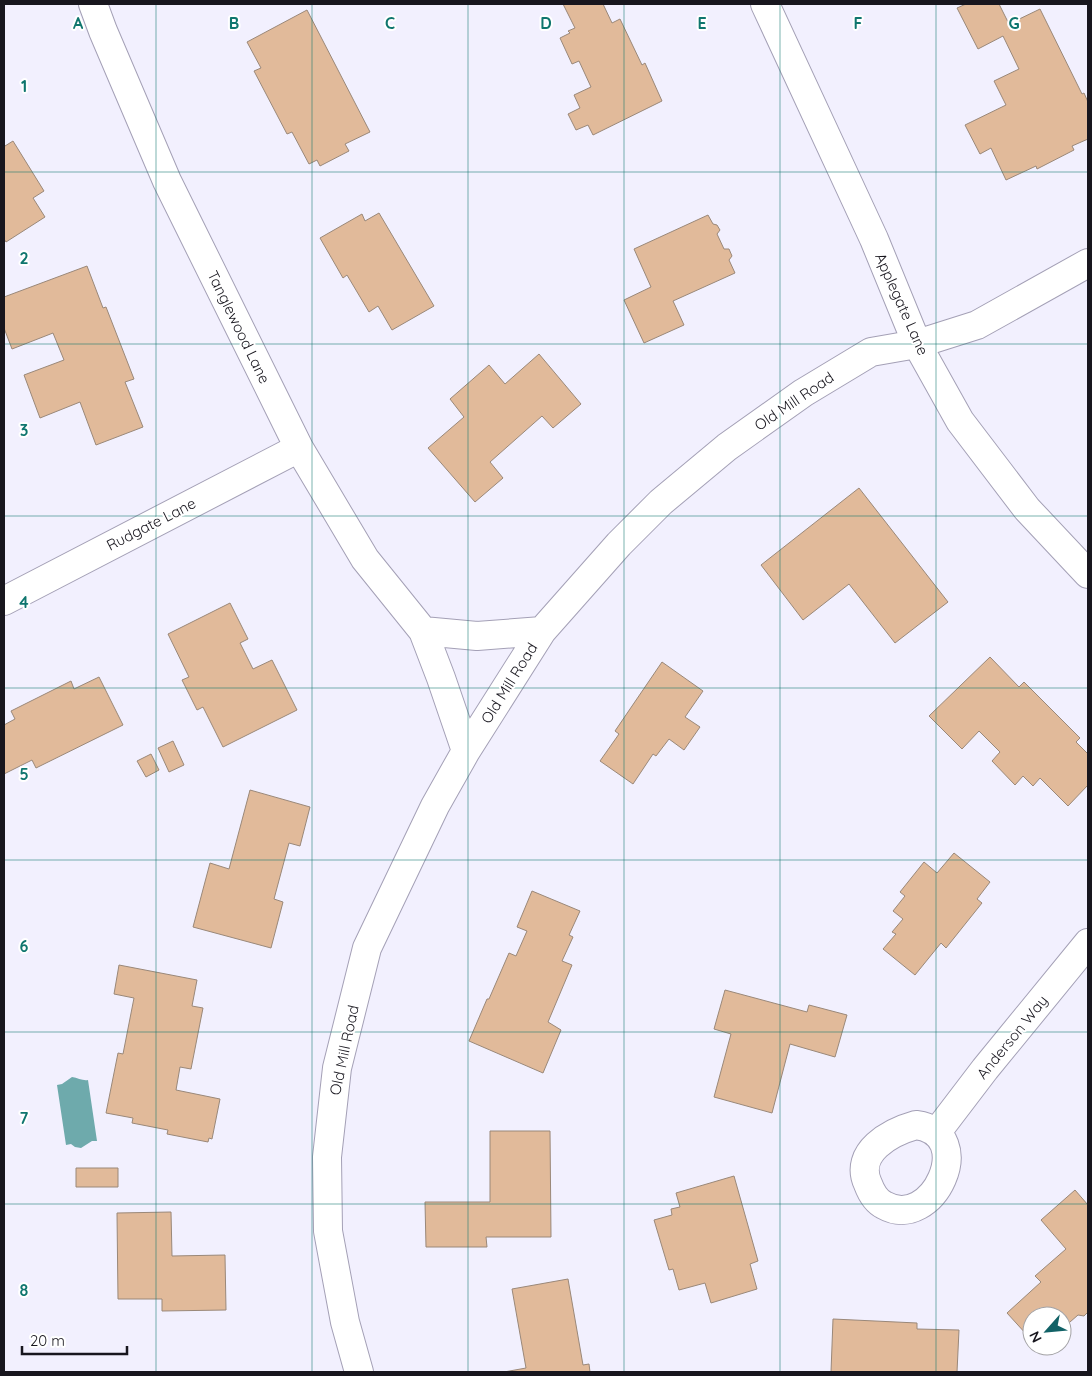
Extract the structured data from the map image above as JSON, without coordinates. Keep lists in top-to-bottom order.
{
  "streets": {
    "street": [
      "Applegate Lane",
      "Tanglewood Lane",
      "Old Mill Road",
      "Rudgate Lane",
      "Anderson Way"
    ]
  },
  "crossings": [
    ["Applegate Lane", "Old Mill Road"],
    ["Tanglewood Lane", "Old Mill Road"],
    ["Tanglewood Lane", "Rudgate Lane"]
  ],
  "scale_bar": "20 m",
  "north": "bottom left",
  "grid": {
    "columns": [
      "A",
      "B",
      "C",
      "D",
      "E",
      "F",
      "G"
    ],
    "rows": [
      "1",
      "2",
      "3",
      "4",
      "5",
      "6",
      "7",
      "8"
    ]
  }
}
